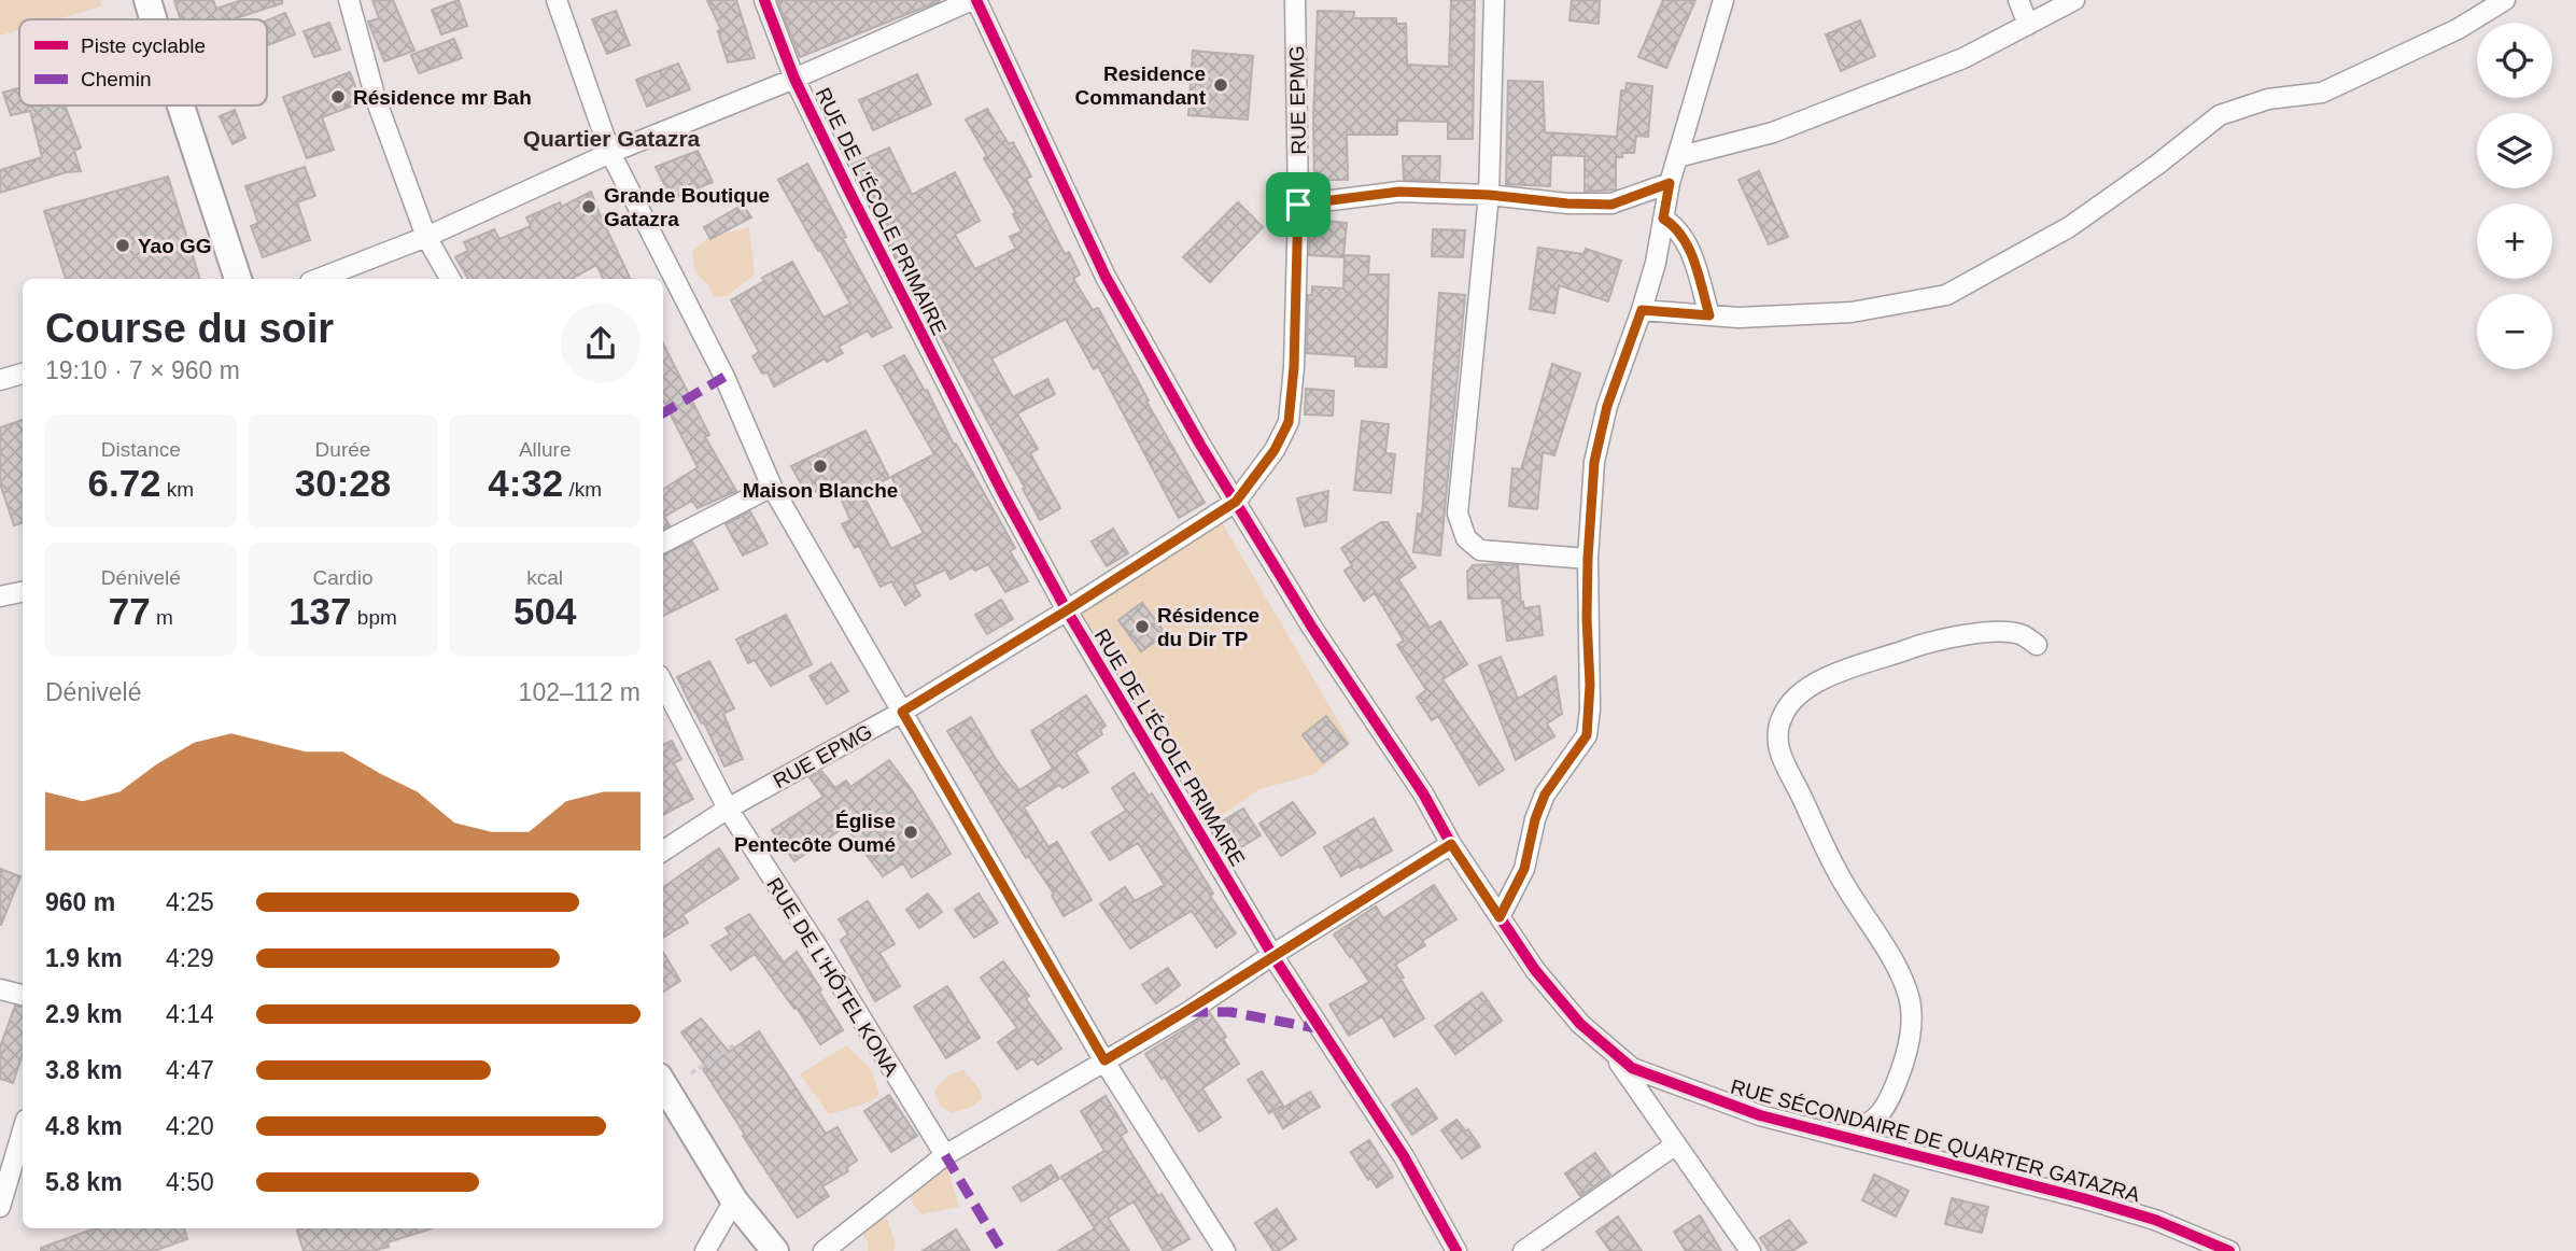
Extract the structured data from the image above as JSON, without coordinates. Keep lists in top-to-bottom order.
{
  "streets": {
    "street": [
      "RUE EPMG",
      "RUE DE L'ÉCOLE PRIMAIRE",
      "RUE DE L'HÔTEL KONA",
      "RUE SÉCONDAIRE DE QUARTER GATAZRA"
    ]
  },
  "crossings": [
    ["RUE EPMG", "RUE DE L'ÉCOLE PRIMAIRE"],
    ["RUE EPMG", "RUE DE L'HÔTEL KONA"],
    ["RUE EPMG", "RUE SÉCONDAIRE DE QUARTER GATAZRA"]
  ],
  "districts": ["Quartier Gatazra"],
  "places": [
    "Residence Commandant",
    "Résidence mr Bah",
    "Grande Boutique Gatazra",
    "Yao GG",
    "Maison Blanche",
    "Résidence du Dir TP",
    "Église Pentecôte Oumé"
  ],
  "legend": ["Piste cyclable", "Chemin"],
  "page": {
    "map_buttons": ["+", "−"],
    "heading": ["Course du soir", "19:10 · 7 × 960 m"],
    "stats": [
      ["Distance", "6.72 km"],
      ["Durée", "30:28"],
      ["Allure", "4:32 /km"],
      ["Dénivelé", "77 m"],
      ["Cardio", "137 bpm"],
      ["kcal", "504"]
    ],
    "chart": ["Dénivelé", "102–112 m"],
    "list": [
      {
        "name": "960 m",
        "note": "4:25"
      },
      {
        "name": "1.9 km",
        "note": "4:29"
      },
      {
        "name": "2.9 km",
        "note": "4:14"
      },
      {
        "name": "3.8 km",
        "note": "4:47"
      },
      {
        "name": "4.8 km",
        "note": "4:20"
      },
      {
        "name": "5.8 km",
        "note": "4:50"
      }
    ]
  }
}
